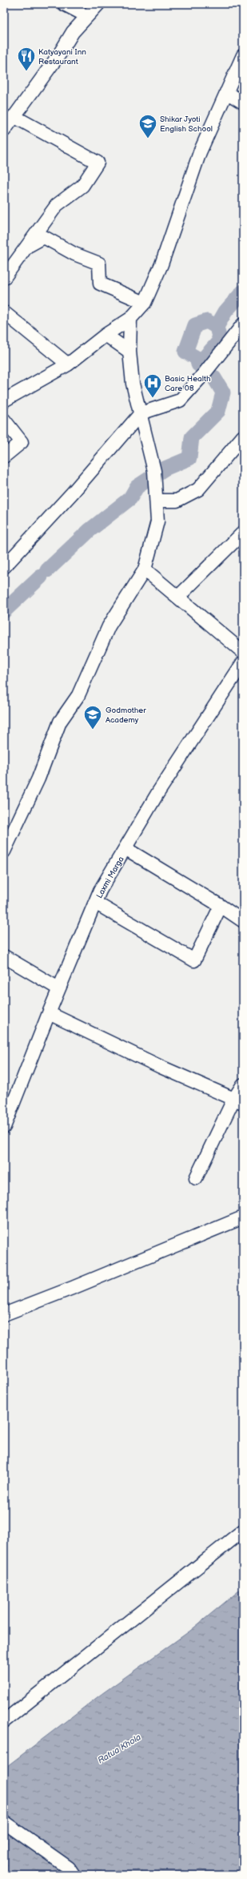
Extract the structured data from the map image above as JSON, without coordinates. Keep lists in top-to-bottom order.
{
  "streets": {
    "street": ["Laxmi Marga"]
  },
  "water": ["Ratua Khola"],
  "places": {
    "restaurant": ["Katyayani Inn Restaurant"],
    "school or university": ["Shikar Jyoti English School", "Godmother Academy"],
    "hospital": ["Basic Health Care 08"]
  }
}
